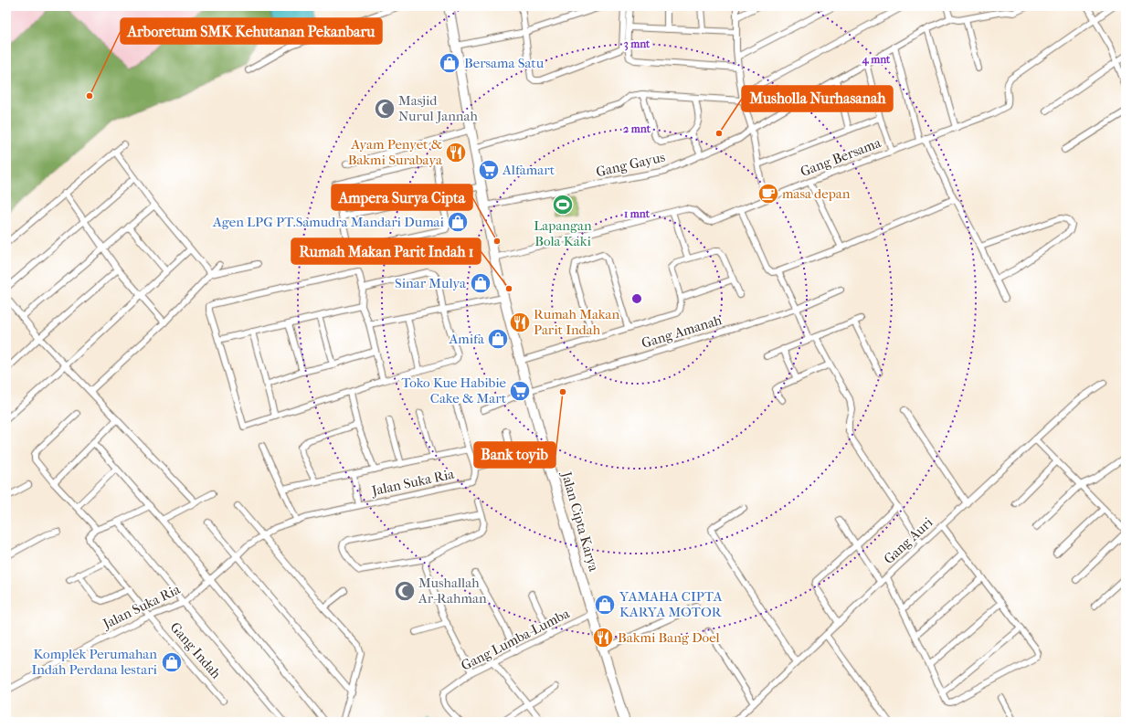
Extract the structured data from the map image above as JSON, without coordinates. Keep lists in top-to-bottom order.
{
  "streets": {
    "main road": ["Jalan Cipta Karya"],
    "street": [
      "Gang Bersama",
      "Gang Gayus",
      "Gang Amanah",
      "Jalan Suka Ria",
      "Gang Auri",
      "Gang Lumba-Lumba",
      "Gang Indah"
    ]
  },
  "crossings": [
    ["Gang Bersama", "Jalan Cipta Karya"],
    ["Gang Gayus", "Jalan Cipta Karya"],
    ["Gang Amanah", "Jalan Cipta Karya"],
    ["Jalan Suka Ria", "Gang Indah"],
    ["Jalan Cipta Karya", "Gang Lumba-Lumba"]
  ],
  "places": {
    "shop": [
      "Bersama Satu",
      "Agen LPG PT.Samudra Mandari Dumai",
      "Sinar Mulya",
      "Amifa",
      "YAMAHA CIPTA KARYA MOTOR",
      "Komplek Perumahan Indah Perdana lestari"
    ],
    "other": [
      "Arboretum SMK Kehutanan Pekanbaru",
      "Musholla Nurhasanah",
      "Ampera Surya Cipta",
      "Rumah Makan Parit Indah 1",
      "Bank toyib"
    ],
    "mosque": ["Masjid Nurul Jannah", "Mushallah Ar-Rahman"],
    "restaurant": ["Ayam Penyet & Bakmi Surabaya", "Rumah Makan Parit Indah", "Bakmi Bang Doel"],
    "supermarket": ["Alfamart", "Toko Kue Habibie Cake & Mart"],
    "cafe": ["masa depan"],
    "sports": ["Lapangan Bola Kaki"]
  },
  "rings": [
    "3 mnt",
    "4 mnt",
    "2 mnt",
    "1 mnt"
  ]
}
